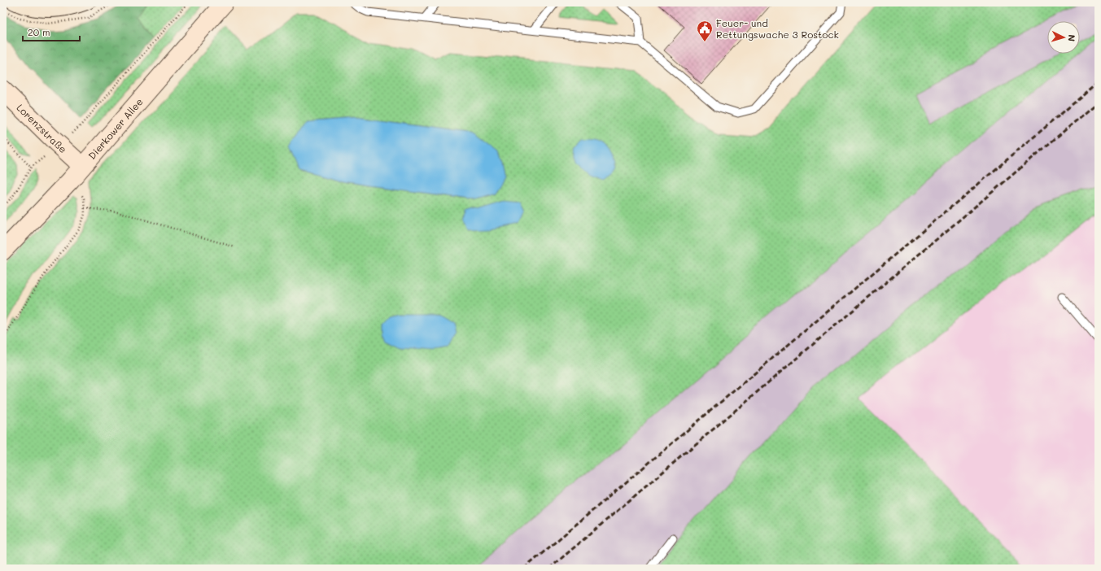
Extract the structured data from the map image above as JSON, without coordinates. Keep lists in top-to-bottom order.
{
  "streets": {
    "main road": ["Lorenzstraße", "Dierkower Allee"]
  },
  "crossings": [
    ["Lorenzstraße", "Dierkower Allee"]
  ],
  "places": {
    "public building": ["Feuer- und Rettungswache 3 Rostock"]
  },
  "scale_bar": "20 m",
  "north": "right"
}
